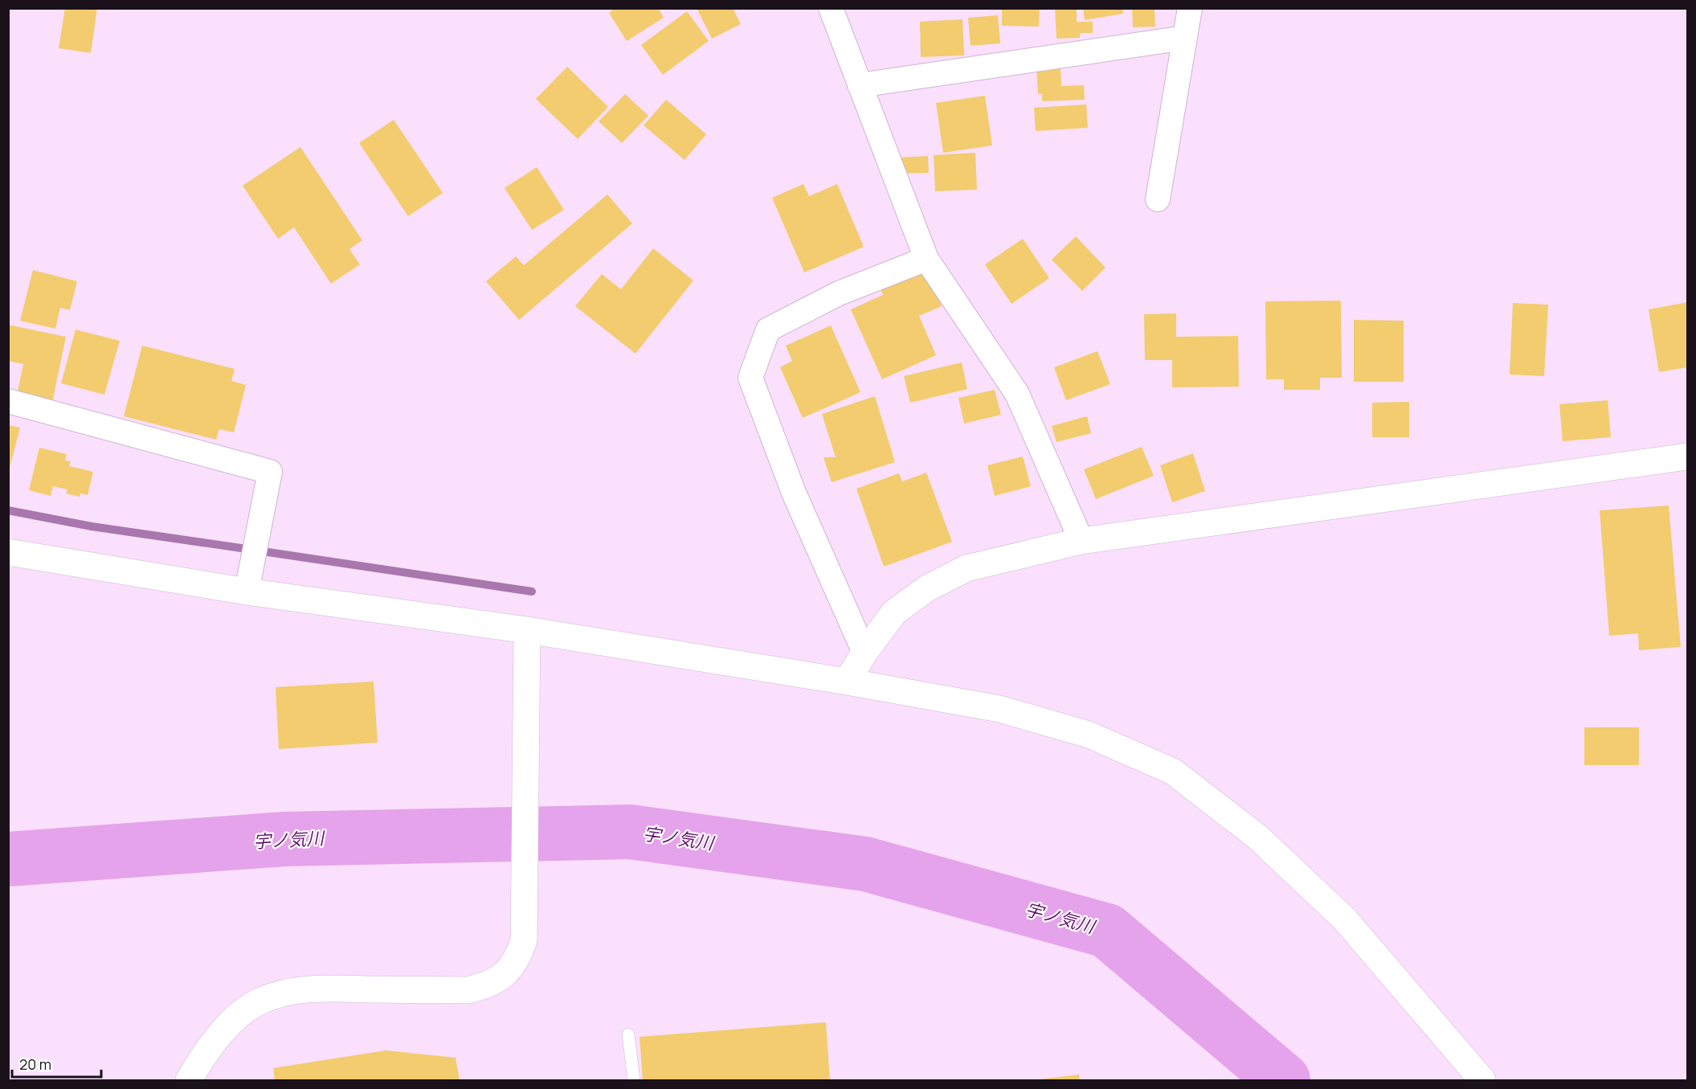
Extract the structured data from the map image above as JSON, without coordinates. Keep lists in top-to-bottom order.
{
  "water": ["宇ノ気川"],
  "scale_bar": "20 m"
}
